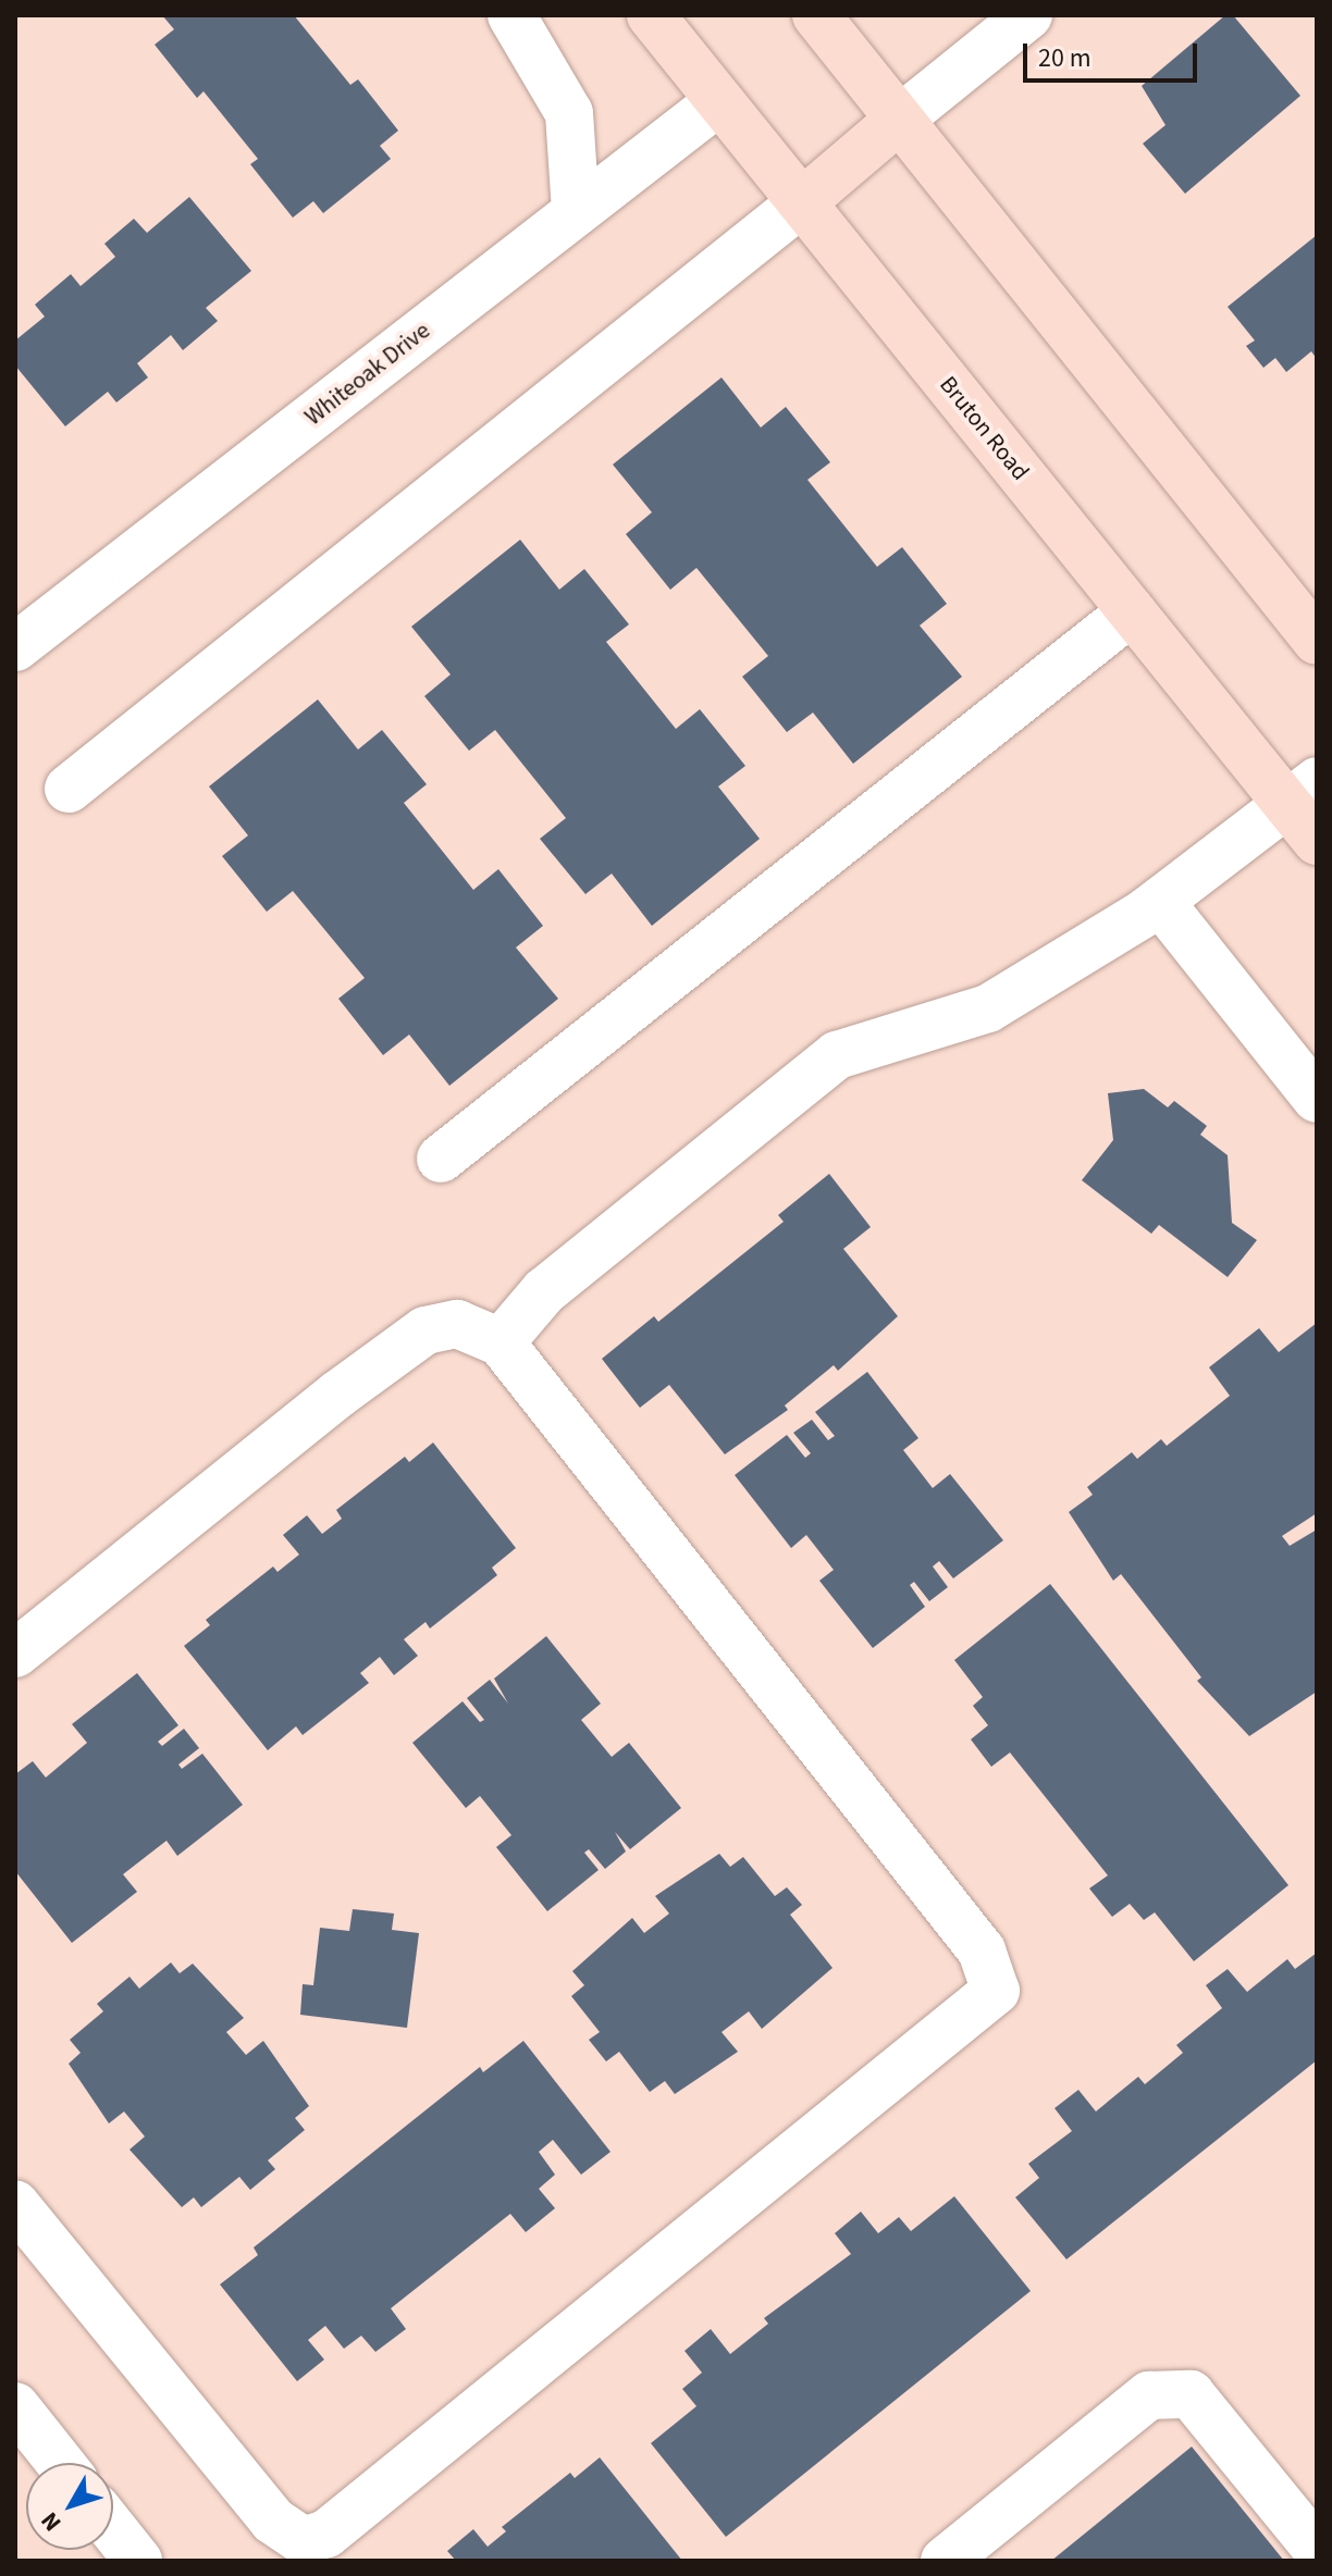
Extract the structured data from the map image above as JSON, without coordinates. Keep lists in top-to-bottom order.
{
  "streets": {
    "main road": ["Bruton Road"],
    "lane": ["Whiteoak Drive"]
  },
  "crossings": [
    ["Whiteoak Drive", "Bruton Road"]
  ],
  "scale_bar": "20 m",
  "north": "bottom left"
}
